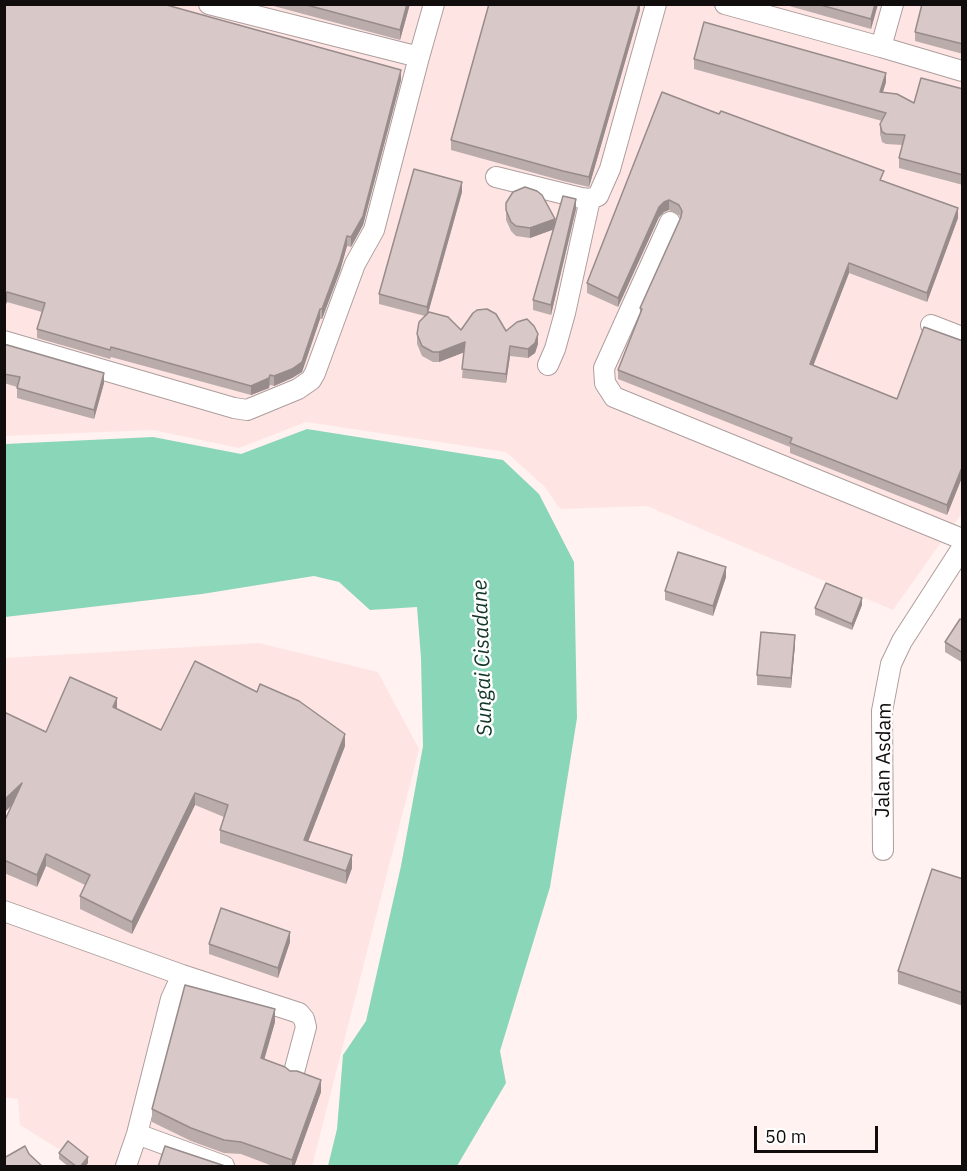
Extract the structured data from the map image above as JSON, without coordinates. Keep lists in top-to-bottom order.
{
  "streets": {
    "street": ["Jalan Asdam"]
  },
  "water": ["Sungai Cisadane"],
  "scale_bar": "50 m"
}
